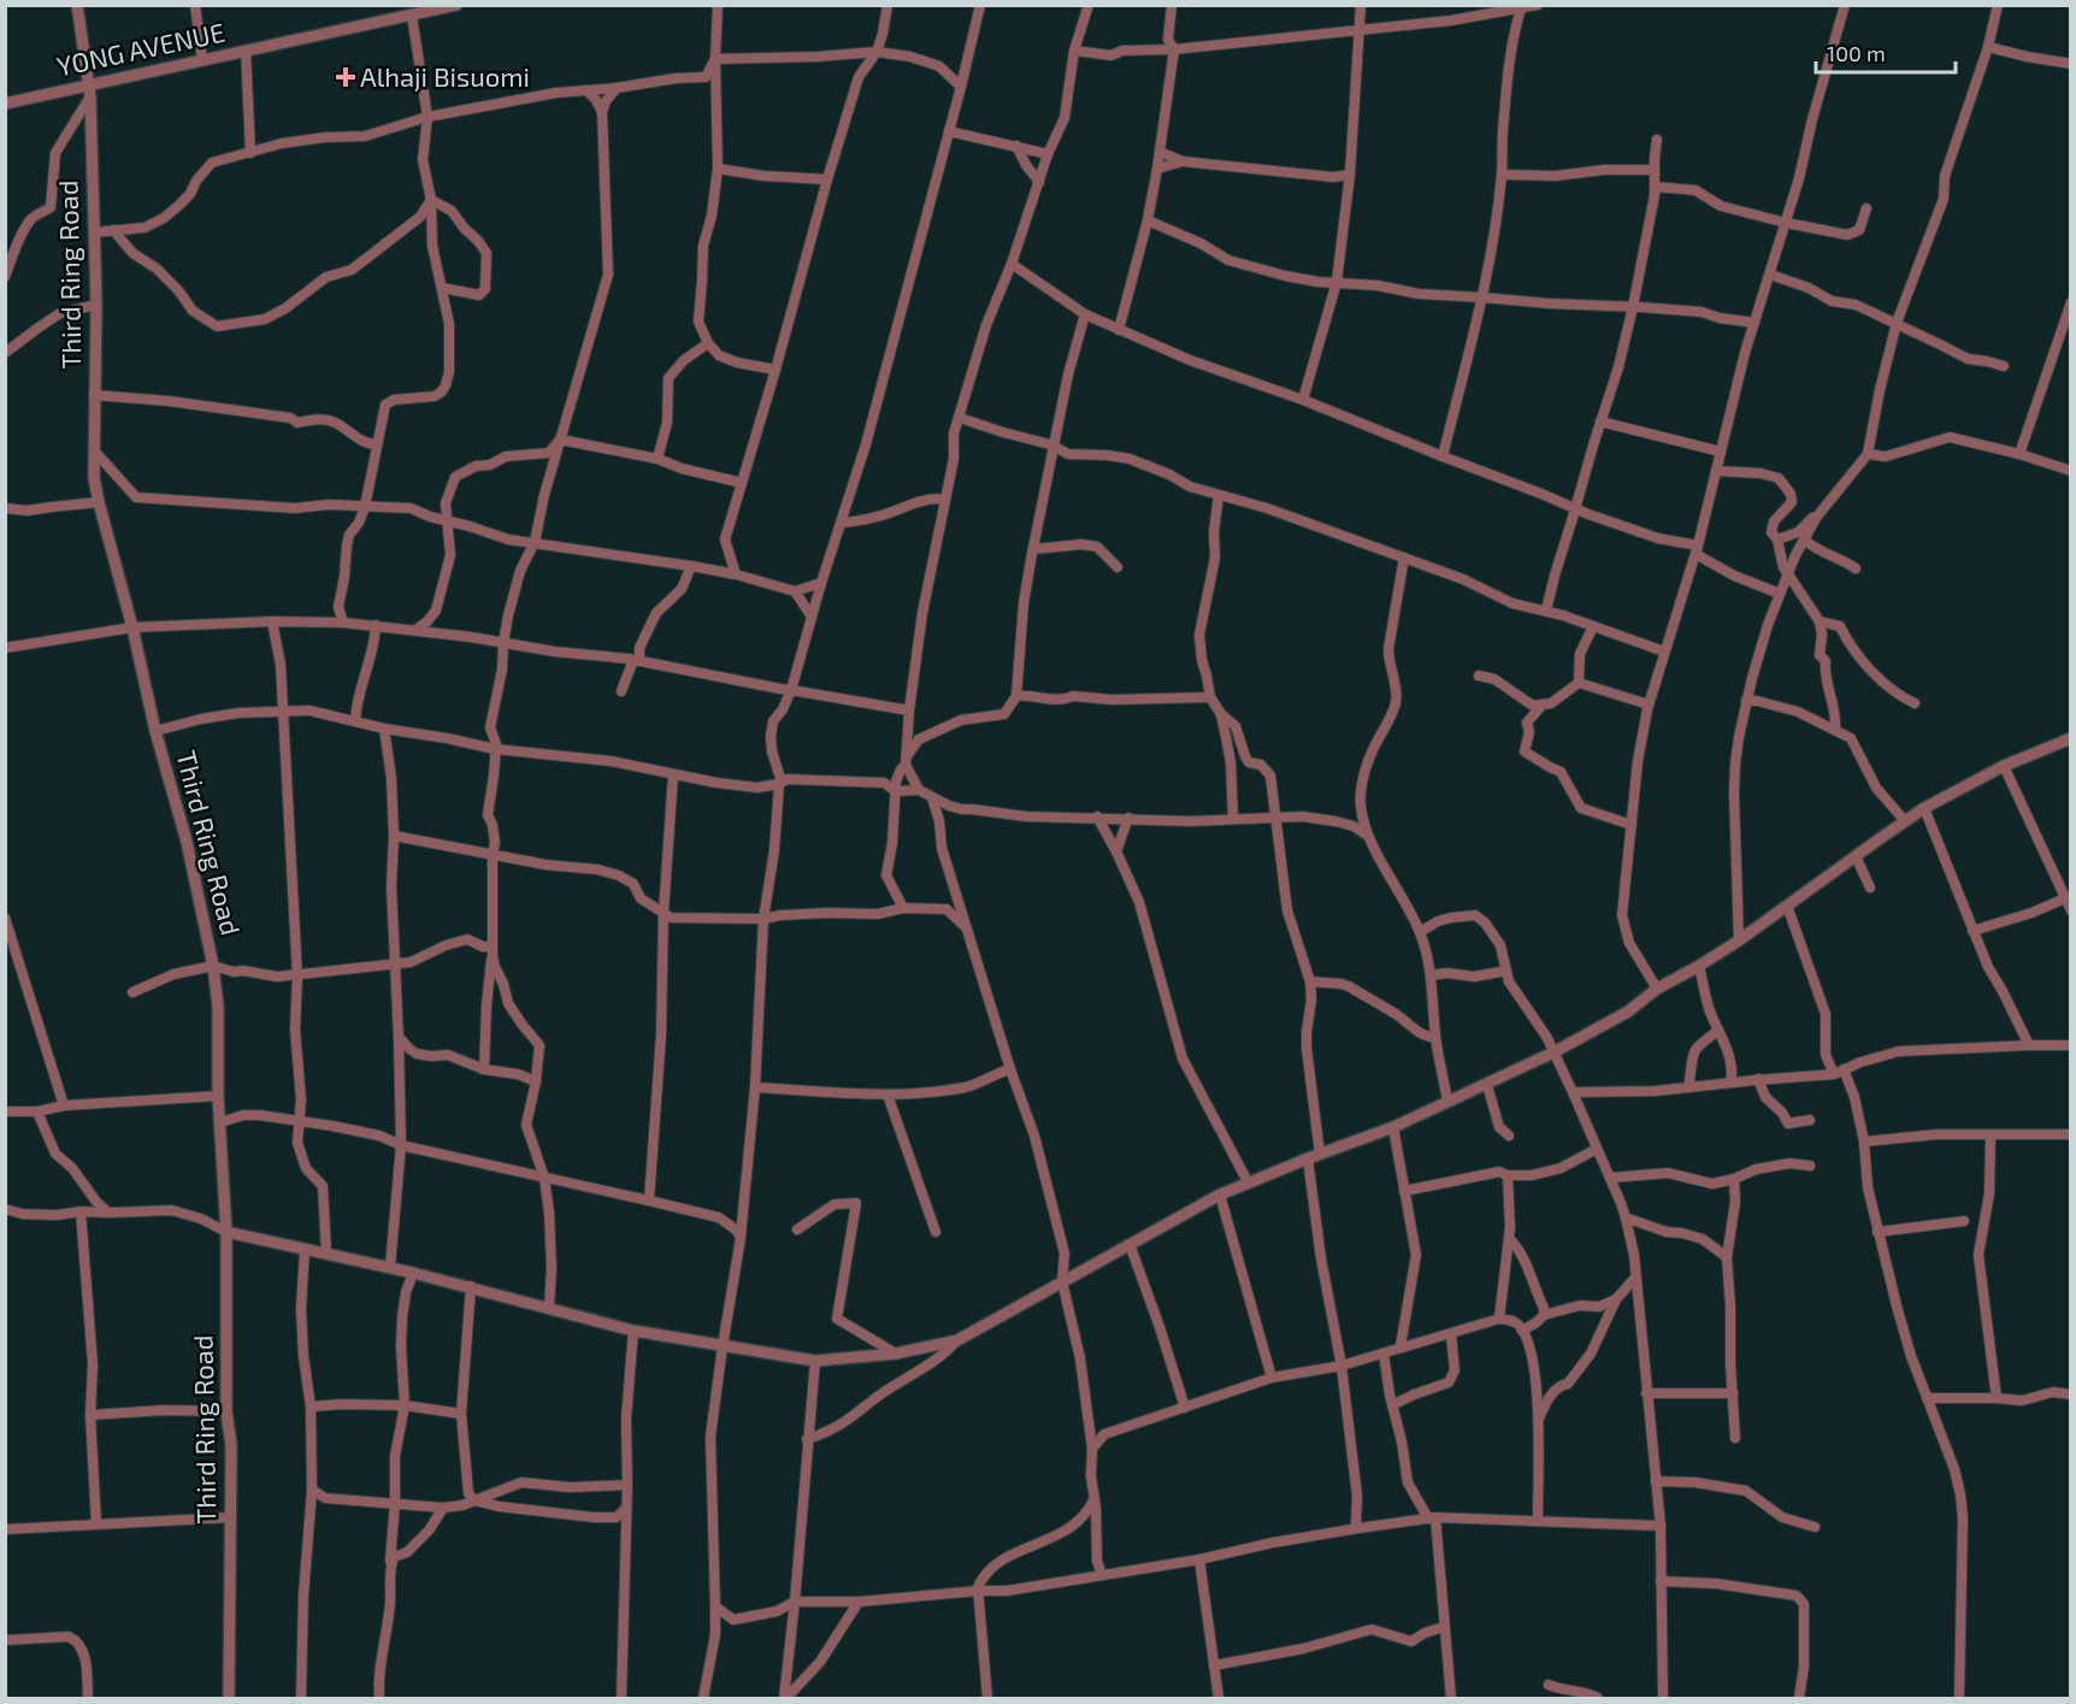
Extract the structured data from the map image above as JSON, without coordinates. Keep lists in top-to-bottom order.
{
  "streets": {
    "street": ["YONG AVENUE", "Third Ring Road"]
  },
  "crossings": [
    ["YONG AVENUE", "Third Ring Road"]
  ],
  "places": {
    "health": ["Alhaji Bisuomi"]
  },
  "scale_bar": "100 m"
}
